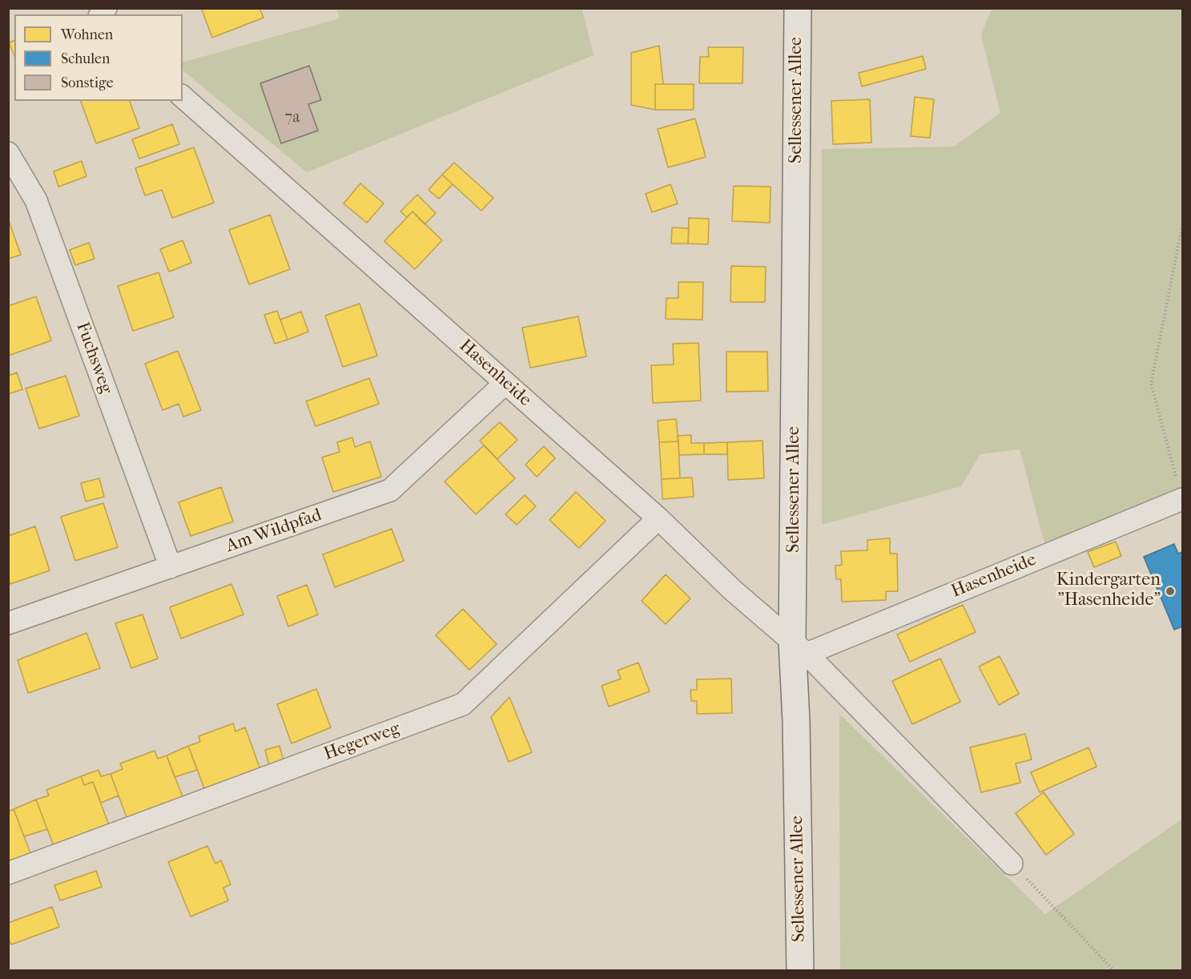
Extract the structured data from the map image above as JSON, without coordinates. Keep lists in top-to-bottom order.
{
  "streets": {
    "main road": ["Sellessener Allee"],
    "street": [
      "Fuchsweg",
      "Hasenheide",
      "Am Wildpfad",
      "Hegerweg"
    ]
  },
  "crossings": [
    ["Sellessener Allee", "Hasenheide"],
    ["Fuchsweg", "Am Wildpfad"],
    ["Hasenheide", "Am Wildpfad"],
    ["Hasenheide", "Hegerweg"]
  ],
  "places": ["Kindergarten \"Hasenheide\""],
  "house_numbers": ["7a"],
  "legend": ["Wohnen", "Schulen", "Sonstige"]
}
